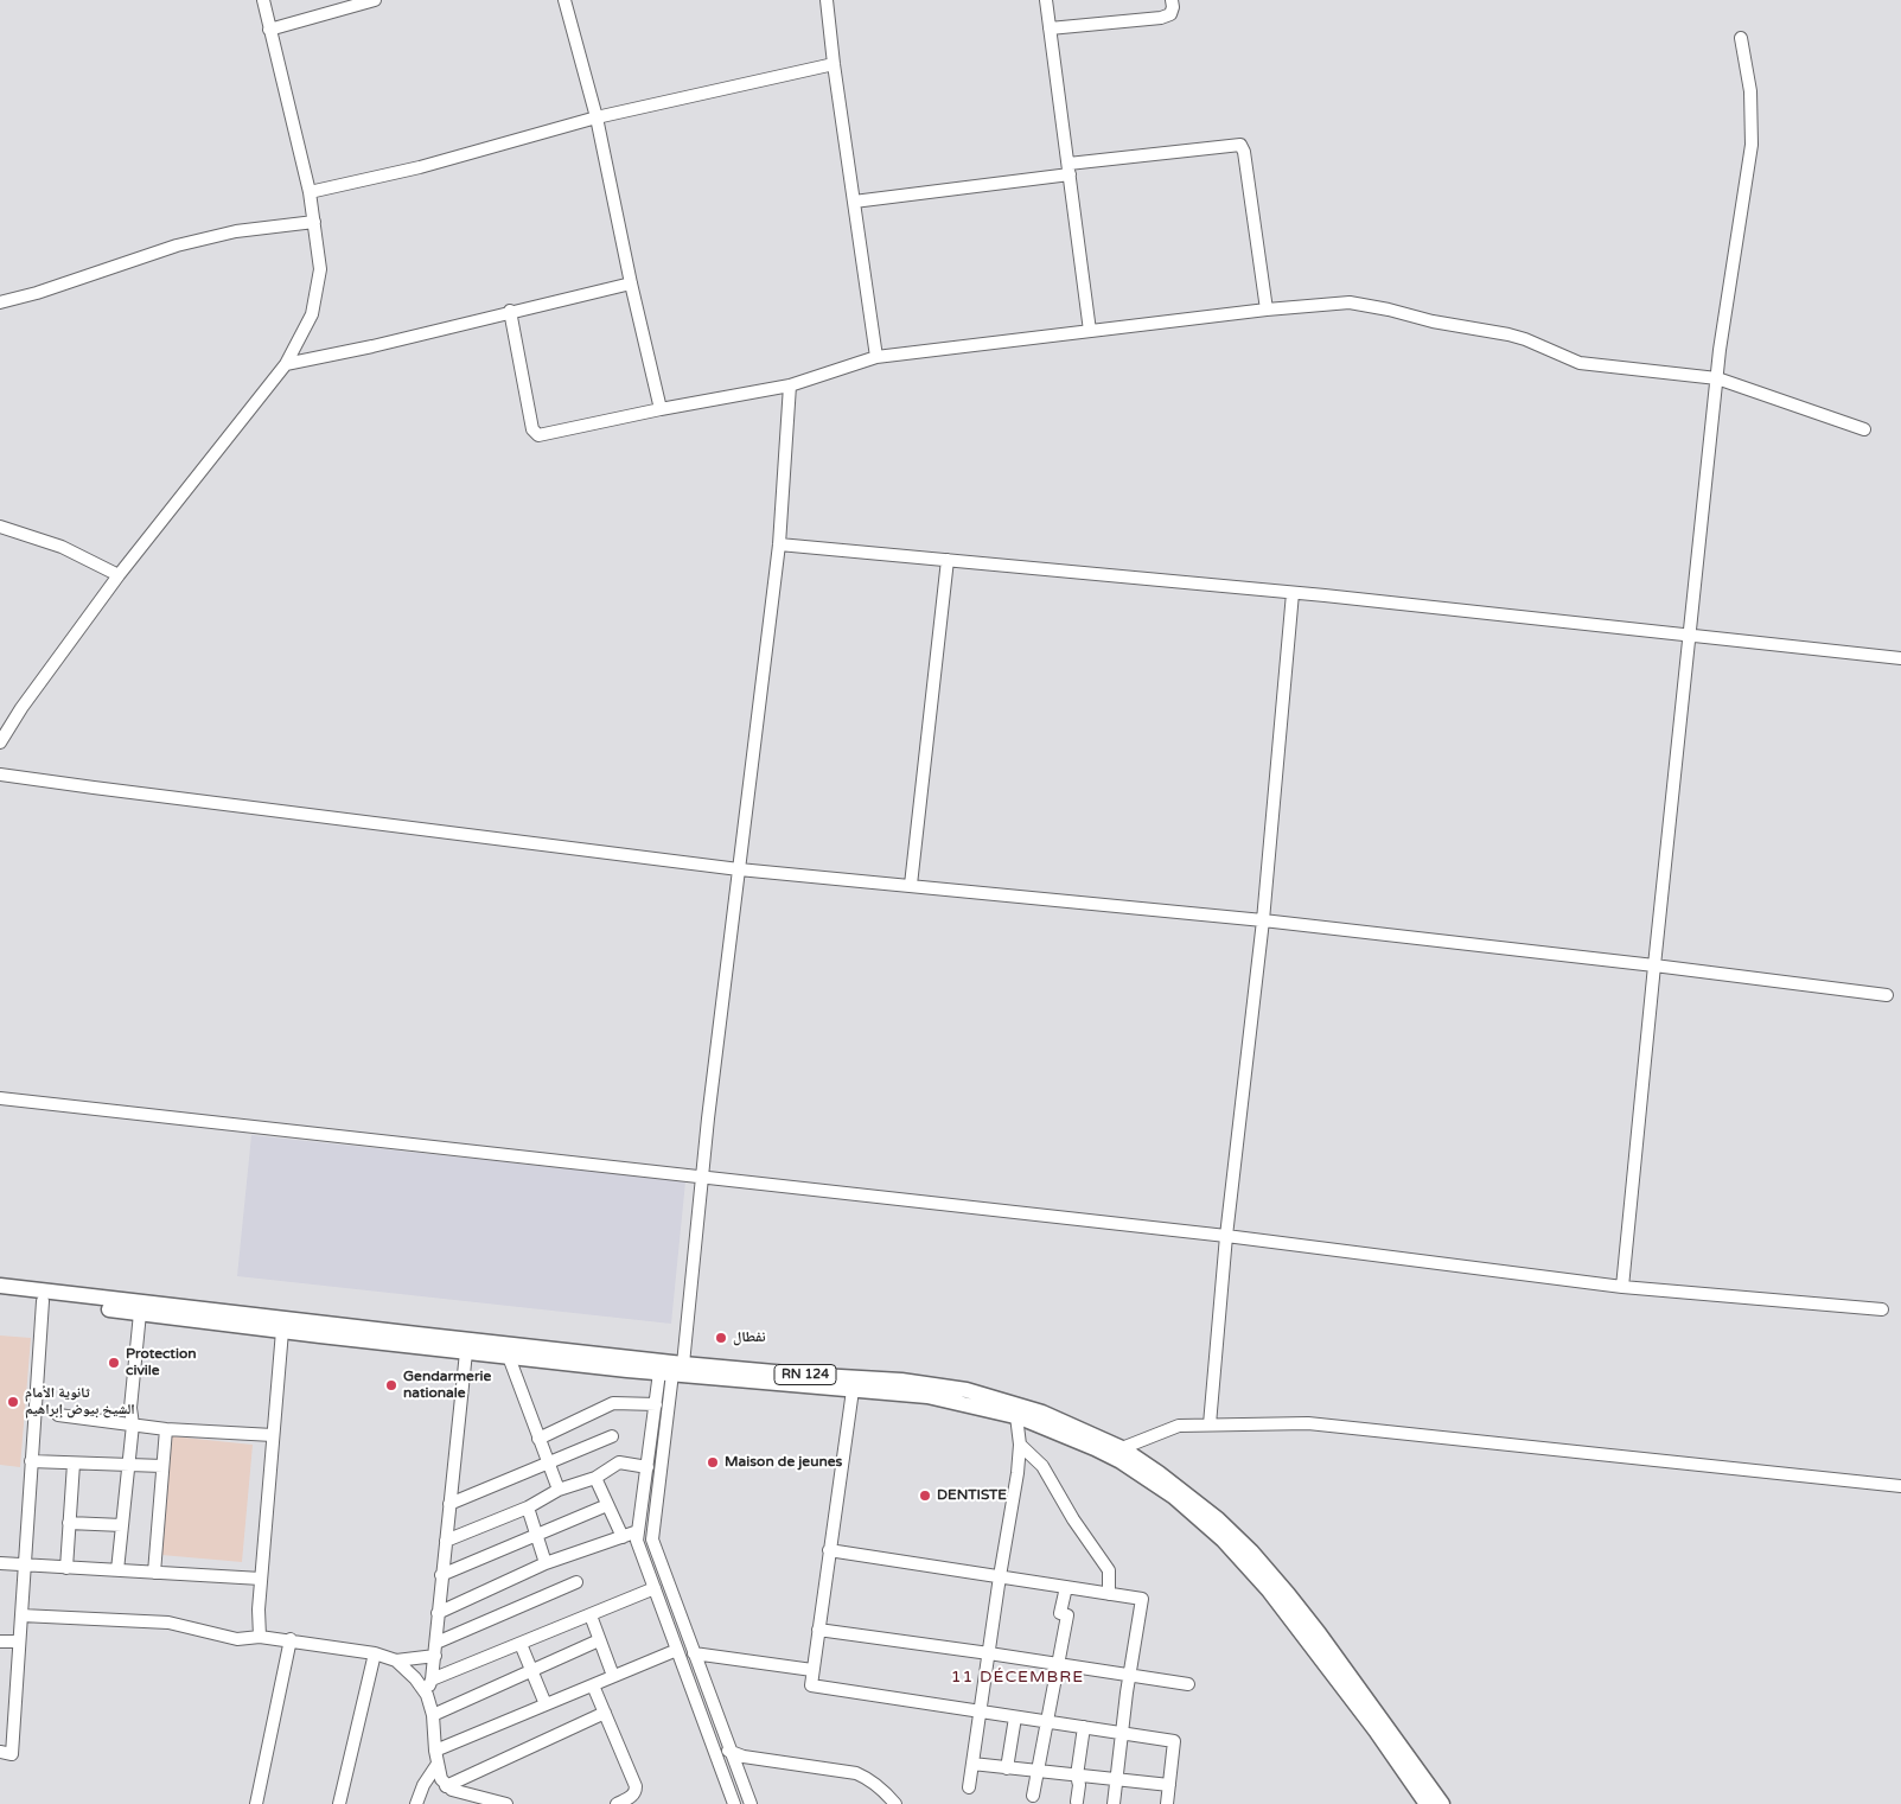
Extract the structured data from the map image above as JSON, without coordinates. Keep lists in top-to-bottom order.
{
  "streets": {
    "main road": ["RN 124"]
  },
  "districts": ["11 DÉCEMBRE"],
  "places": [
    "نفطال",
    "Protection civile",
    "Gendarmerie nationale",
    "ثانوية الأمام الشيخ بيوض إبراهيم",
    "Maison de jeunes",
    "DENTISTE"
  ]
}
